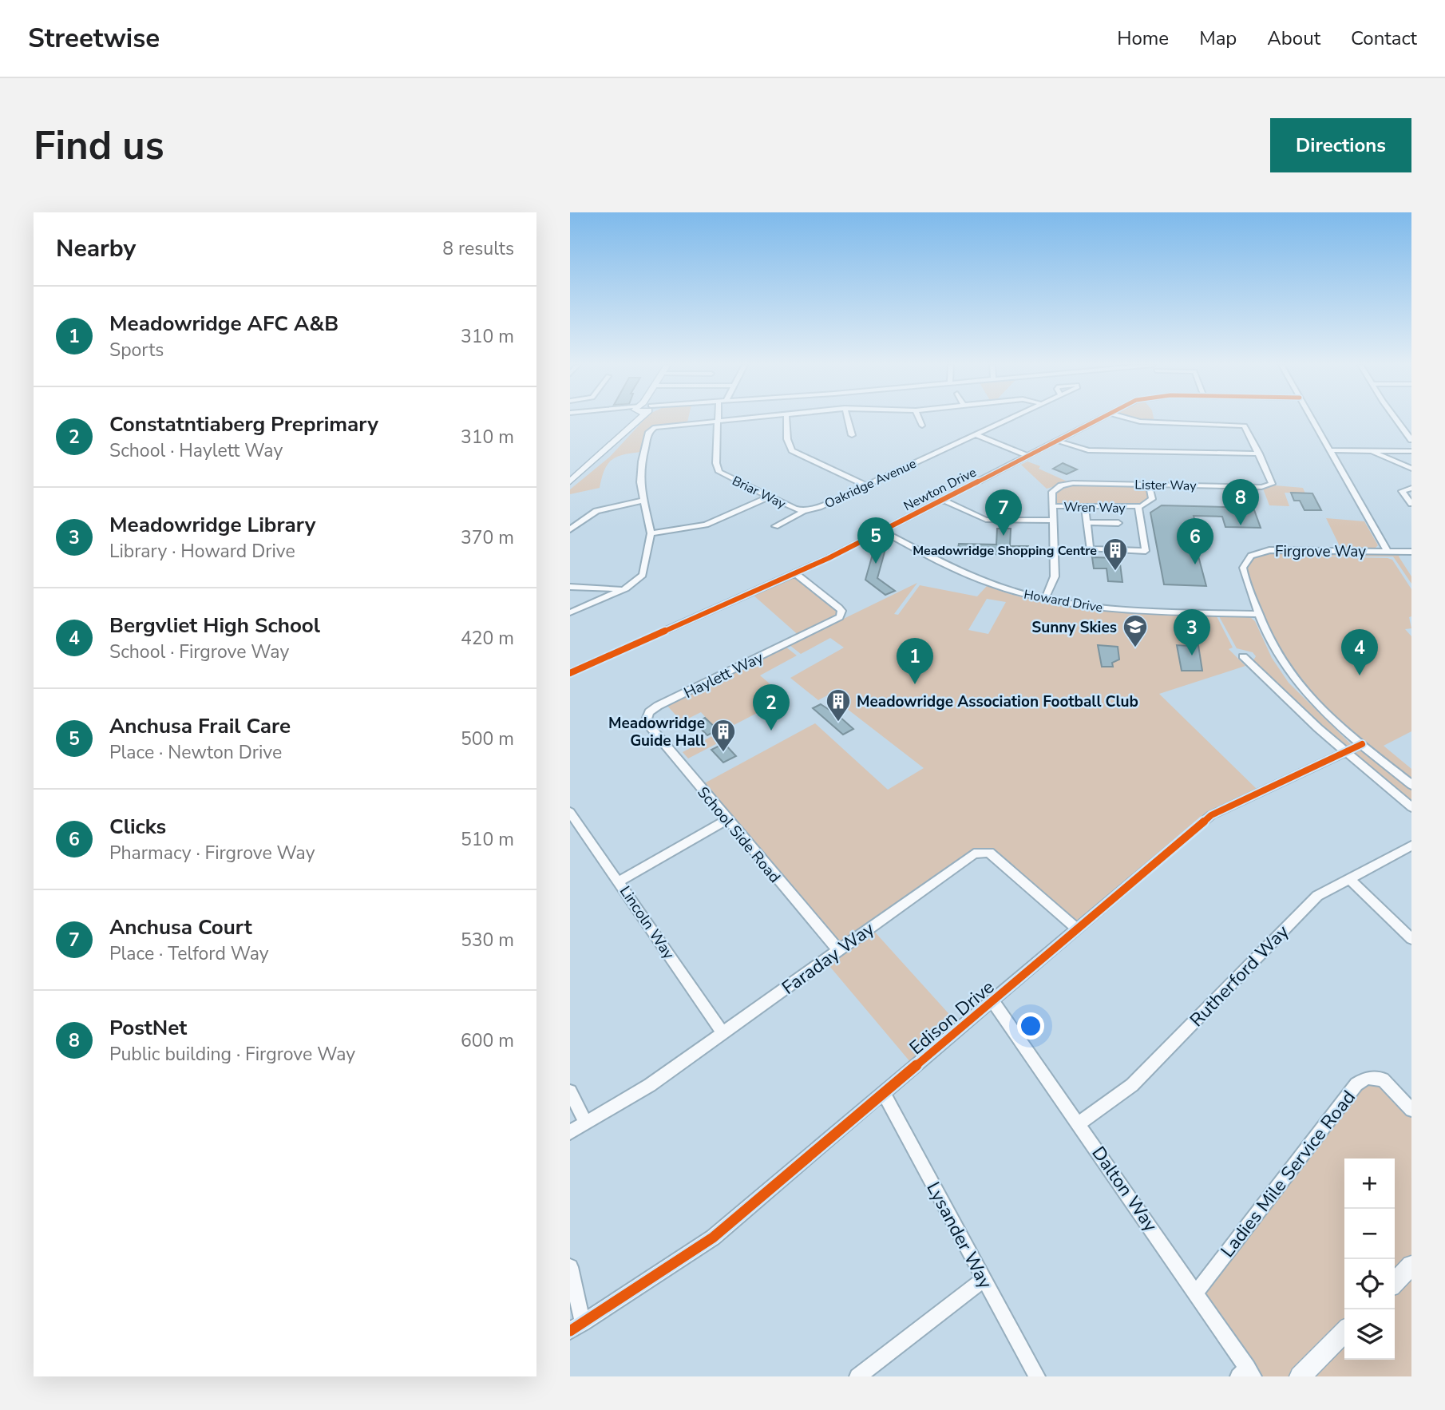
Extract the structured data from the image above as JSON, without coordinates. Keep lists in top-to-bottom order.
{
  "streets": {
    "street": [
      "Oakridge Avenue",
      "Lister Way",
      "Newton Drive",
      "Briar Way",
      "Wren Way",
      "Firgrove Way",
      "Howard Drive",
      "Haylett Way",
      "School Side Road",
      "Lincoln Way",
      "Faraday Way",
      "Rutherford Way",
      "Edison Drive",
      "Ladies Mile Service Road",
      "Dalton Way",
      "Lysander Way"
    ]
  },
  "crossings": [
    ["Oakridge Avenue", "Briar Way"],
    ["Lister Way", "Wren Way"],
    ["Newton Drive", "Howard Drive"],
    ["Newton Drive", "Haylett Way"],
    ["Wren Way", "Howard Drive"],
    ["Firgrove Way", "Howard Drive"],
    ["Firgrove Way", "Edison Drive"],
    ["Haylett Way", "School Side Road"],
    ["School Side Road", "Faraday Way"],
    ["Lincoln Way", "Faraday Way"],
    ["Faraday Way", "Edison Drive"],
    ["Rutherford Way", "Dalton Way"],
    ["Edison Drive", "Dalton Way"],
    ["Edison Drive", "Lysander Way"],
    ["Ladies Mile Service Road", "Dalton Way"]
  ],
  "places": {
    "building": ["Meadowridge Shopping Centre", "Meadowridge Association Football Club", "Meadowridge Guide Hall"],
    "school or university": ["Sunny Skies"]
  },
  "page": {
    "header": "Streetwise",
    "nav": [
      "Home",
      "Map",
      "About",
      "Contact"
    ],
    "buttons": "Directions",
    "title": "Find us",
    "heading": ["Nearby", "8 results"],
    "list": [
      {
        "mark": "1",
        "name": "Meadowridge AFC A&B",
        "note": "Sports",
        "value": "310 m"
      },
      {
        "mark": "2",
        "name": "Constatntiaberg Preprimary",
        "note": "School · Haylett Way",
        "value": "310 m"
      },
      {
        "mark": "3",
        "name": "Meadowridge Library",
        "note": "Library · Howard Drive",
        "value": "370 m"
      },
      {
        "mark": "4",
        "name": "Bergvliet High School",
        "note": "School · Firgrove Way",
        "value": "420 m"
      },
      {
        "mark": "5",
        "name": "Anchusa Frail Care",
        "note": "Place · Newton Drive",
        "value": "500 m"
      },
      {
        "mark": "6",
        "name": "Clicks",
        "note": "Pharmacy · Firgrove Way",
        "value": "510 m"
      },
      {
        "mark": "7",
        "name": "Anchusa Court",
        "note": "Place · Telford Way",
        "value": "530 m"
      },
      {
        "mark": "8",
        "name": "PostNet",
        "note": "Public building · Firgrove Way",
        "value": "600 m"
      }
    ],
    "pins": [
      "8",
      "7",
      "5",
      "6",
      "3",
      "4",
      "1",
      "2"
    ],
    "map_buttons": ["+", "−"]
  }
}
